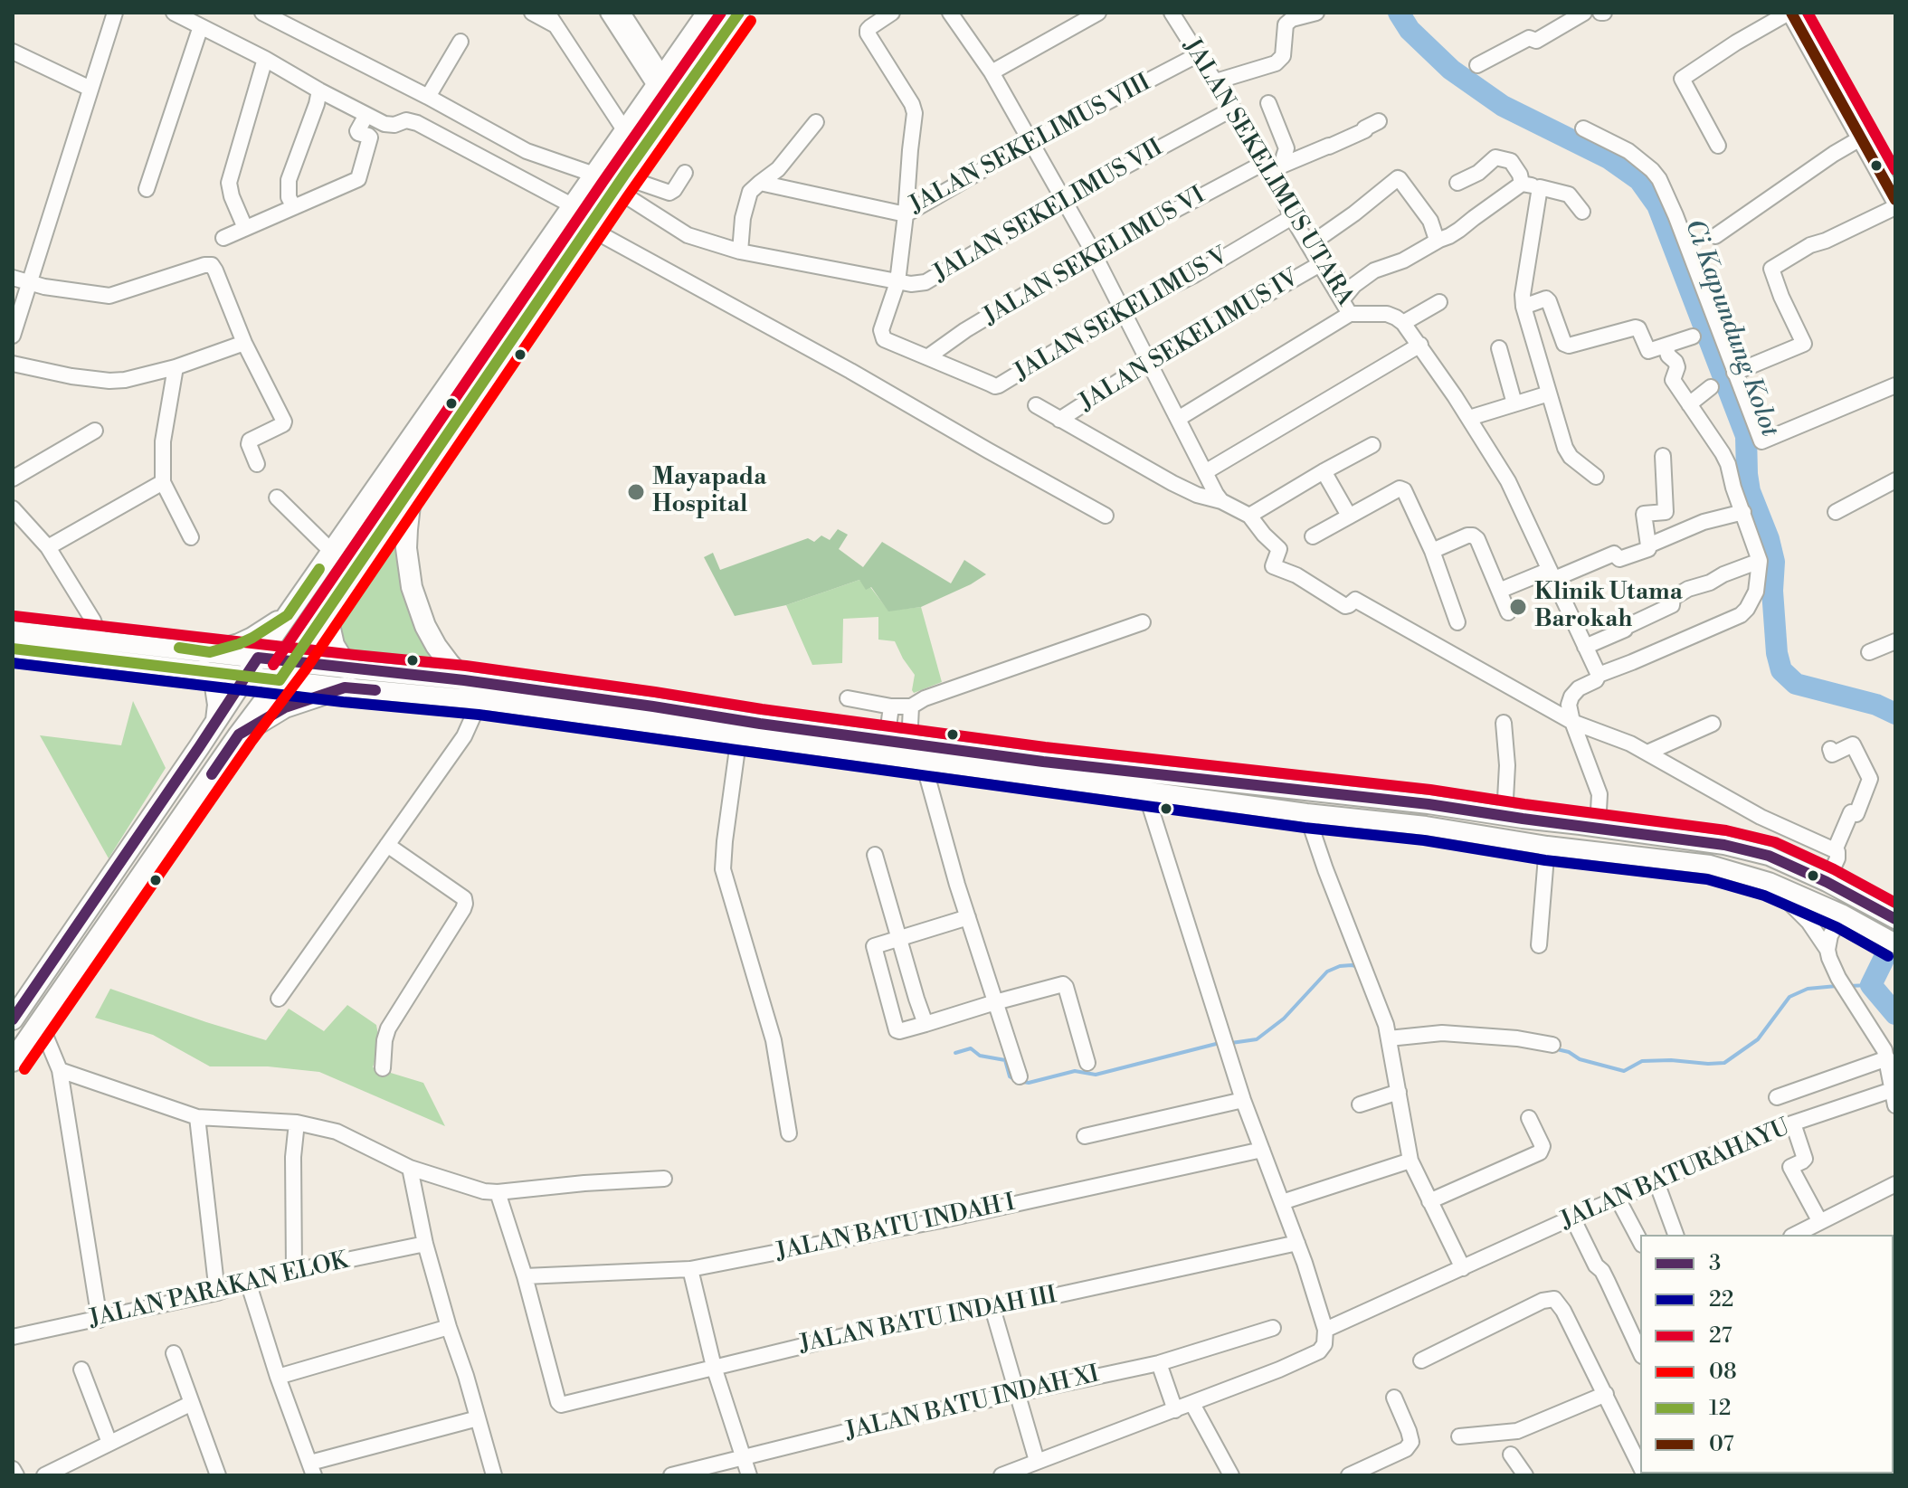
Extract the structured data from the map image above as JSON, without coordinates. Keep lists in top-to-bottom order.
{
  "streets": {
    "street": [
      "JALAN SEKELIMUS VIII",
      "JALAN SEKELIMUS UTARA",
      "JALAN SEKELIMUS VII",
      "JALAN SEKELIMUS VI",
      "JALAN SEKELIMUS V",
      "JALAN SEKELIMUS IV",
      "JALAN BATURAHAYU",
      "JALAN BATU INDAH I",
      "JALAN PARAKAN ELOK",
      "JALAN BATU INDAH III",
      "JALAN BATU INDAH XI"
    ]
  },
  "crossings": [
    ["JALAN SEKELIMUS VIII", "JALAN SEKELIMUS UTARA"],
    ["JALAN SEKELIMUS UTARA", "JALAN SEKELIMUS VII"],
    ["JALAN SEKELIMUS UTARA", "JALAN SEKELIMUS VI"],
    ["JALAN SEKELIMUS UTARA", "JALAN SEKELIMUS V"],
    ["JALAN SEKELIMUS UTARA", "JALAN SEKELIMUS IV"],
    ["JALAN SEKELIMUS VII", "JALAN SEKELIMUS V"],
    ["JALAN SEKELIMUS VI", "JALAN SEKELIMUS V"],
    ["JALAN BATU INDAH I", "JALAN BATU INDAH III"]
  ],
  "water": ["Ci Kapundung Kolot"],
  "places": ["Mayapada Hospital", "Klinik Utama Barokah"],
  "lines": [
    "transit line 27",
    "transit line 12",
    "transit line 07",
    "transit line 08",
    "transit line 3",
    "transit line 22"
  ],
  "legend": [
    "3",
    "22",
    "27",
    "08",
    "12",
    "07"
  ]
}
